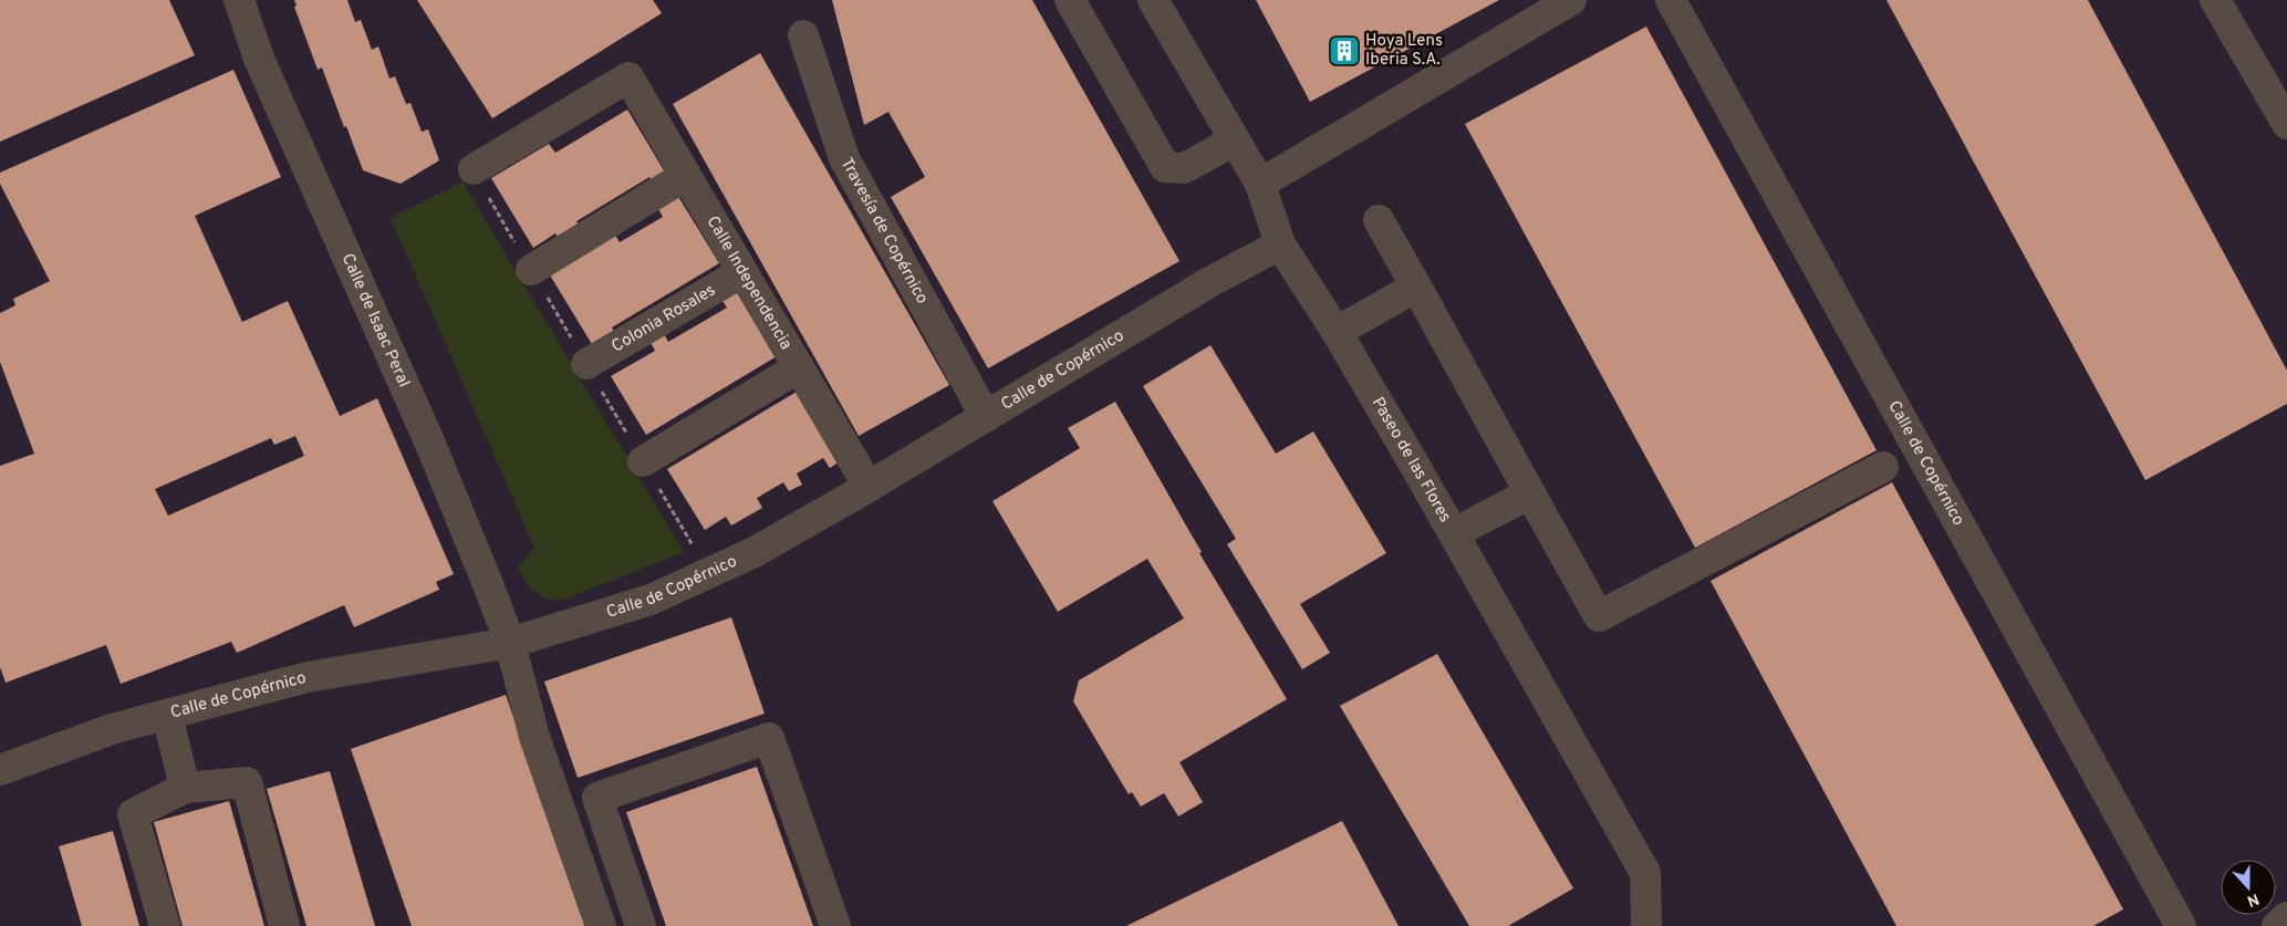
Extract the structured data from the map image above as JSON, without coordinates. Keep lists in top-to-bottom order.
{
  "streets": {
    "street": [
      "Travesía de Copérnico",
      "Calle Independencia",
      "Colonia Rosales",
      "Calle de Isaac Peral",
      "Calle de Copérnico",
      "Paseo de las Flores"
    ]
  },
  "crossings": [
    ["Travesía de Copérnico", "Calle de Copérnico"],
    ["Calle Independencia", "Colonia Rosales"],
    ["Calle Independencia", "Calle de Copérnico"],
    ["Calle de Isaac Peral", "Calle de Copérnico"],
    ["Calle de Copérnico", "Paseo de las Flores"]
  ],
  "places": {
    "building": ["Hoya Lens Iberia S.A."]
  },
  "north": "bottom"
}
